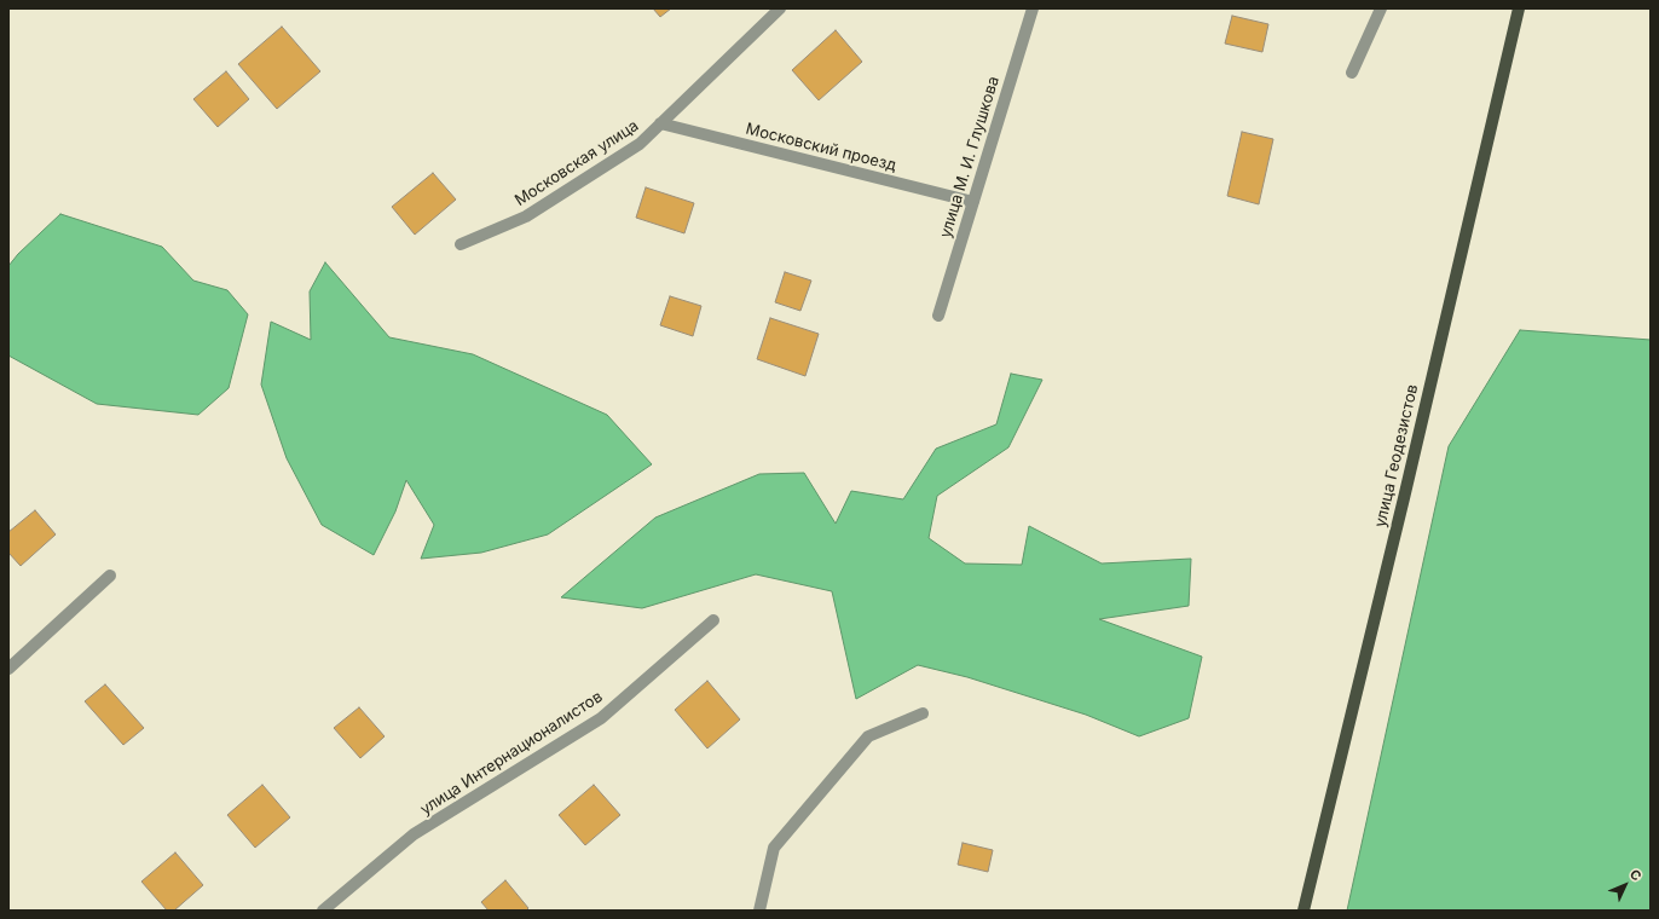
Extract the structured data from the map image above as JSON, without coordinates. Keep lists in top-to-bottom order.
{
  "streets": {
    "main road": ["улица Геодезистов"],
    "street": [
      "Московский проезд",
      "улица М. И. Глушкова",
      "Московская улица",
      "улица Интернационалистов"
    ]
  },
  "crossings": [
    ["Московский проезд", "улица М. И. Глушкова"],
    ["Московский проезд", "Московская улица"]
  ],
  "north": "top right"
}
